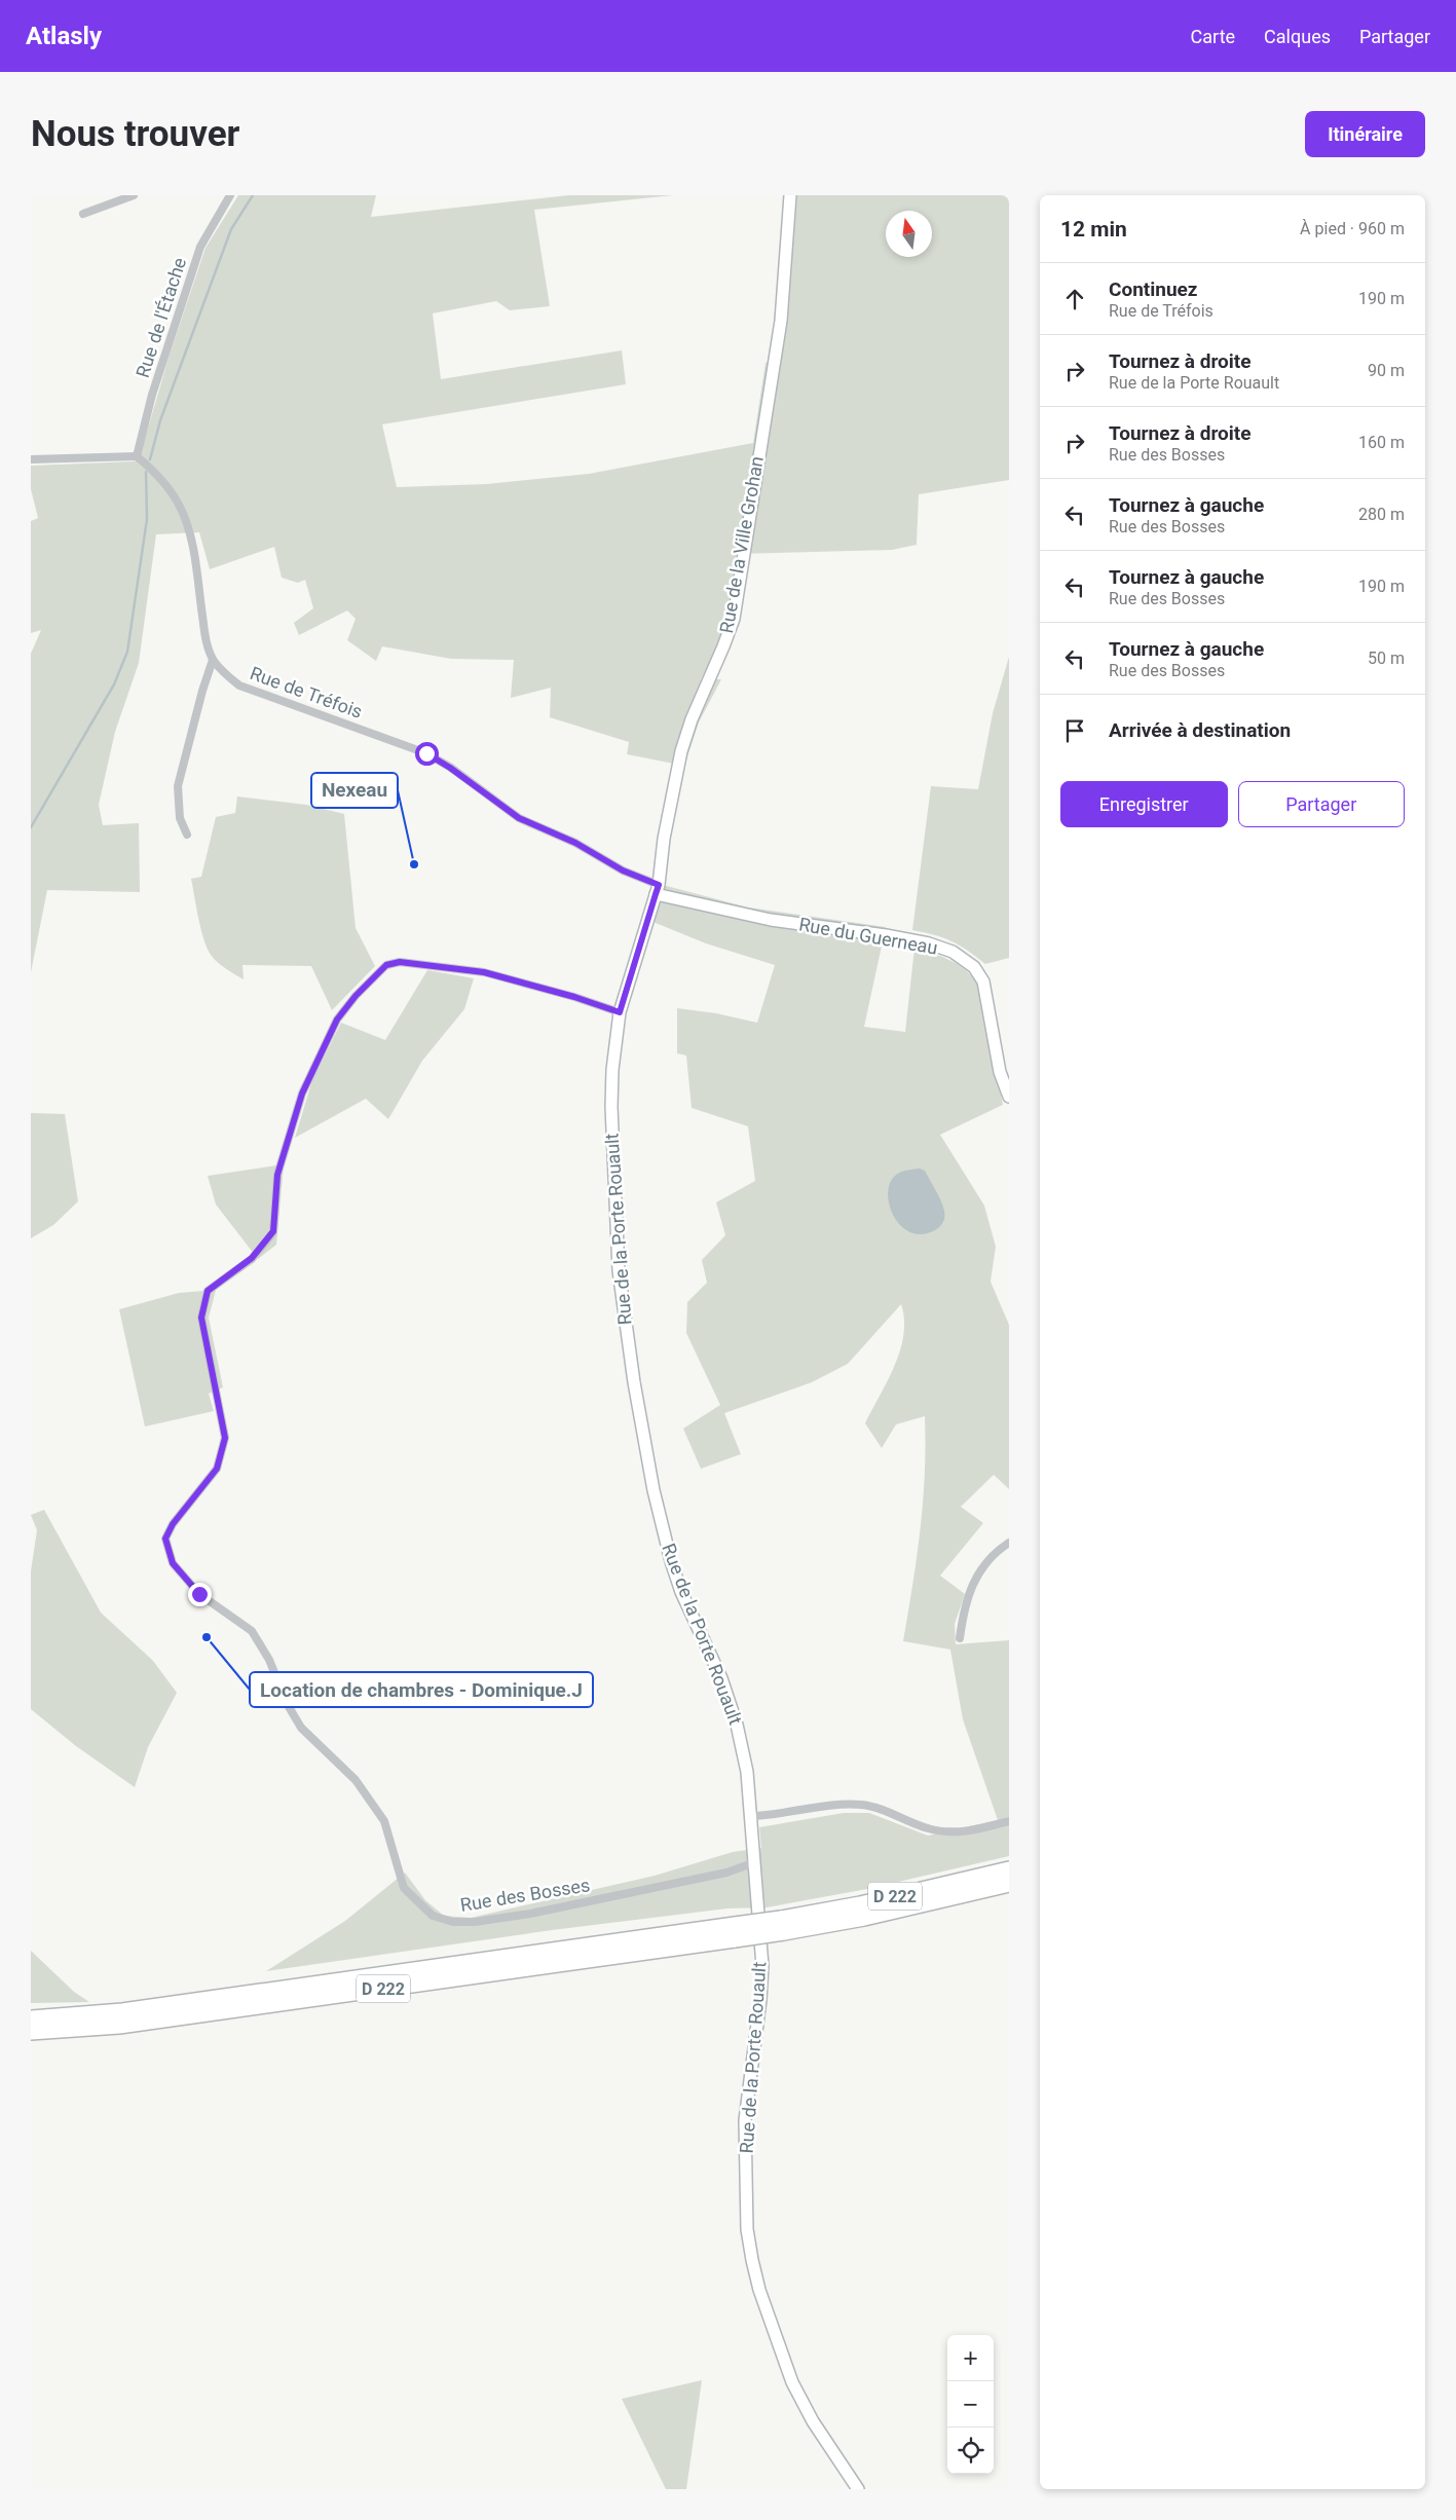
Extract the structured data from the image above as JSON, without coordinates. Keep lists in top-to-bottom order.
{
  "streets": {
    "highway": ["D 222"],
    "street": [
      "Rue de l'Étache",
      "Rue de la Ville Grohan",
      "Rue de Tréfois",
      "Rue du Guerneau",
      "Rue de la Porte Rouault",
      "Rue des Bosses"
    ]
  },
  "crossings": [
    ["Rue de l'Étache", "Rue de Tréfois"],
    ["Rue de la Ville Grohan", "Rue de Tréfois"],
    ["Rue de la Ville Grohan", "Rue du Guerneau"],
    ["Rue de la Ville Grohan", "Rue de la Porte Rouault"],
    ["Rue de Tréfois", "Rue du Guerneau"],
    ["Rue de Tréfois", "Rue de la Porte Rouault"],
    ["Rue du Guerneau", "Rue de la Porte Rouault"],
    ["Rue de la Porte Rouault", "Rue des Bosses"]
  ],
  "places": ["Nexeau", "Location de chambres - Dominique.J"],
  "north": "top",
  "page": {
    "header": "Atlasly",
    "nav": ["Carte", "Calques", "Partager"],
    "buttons": [
      "Itinéraire",
      ["Enregistrer", "Partager"]
    ],
    "title": "Nous trouver",
    "heading": ["12 min", "À pied · 960 m"],
    "list": [
      ["Continuez", "Rue de Tréfois", "190 m"],
      ["Tournez à droite", "Rue de la Porte Rouault", "90 m"],
      ["Tournez à droite", "Rue des Bosses", "160 m"],
      ["Tournez à gauche", "Rue des Bosses", "280 m"],
      ["Tournez à gauche", "Rue des Bosses", "190 m"],
      ["Tournez à gauche", "Rue des Bosses", "50 m"],
      "Arrivée à destination"
    ],
    "map_buttons": ["+", "−"]
  }
}
